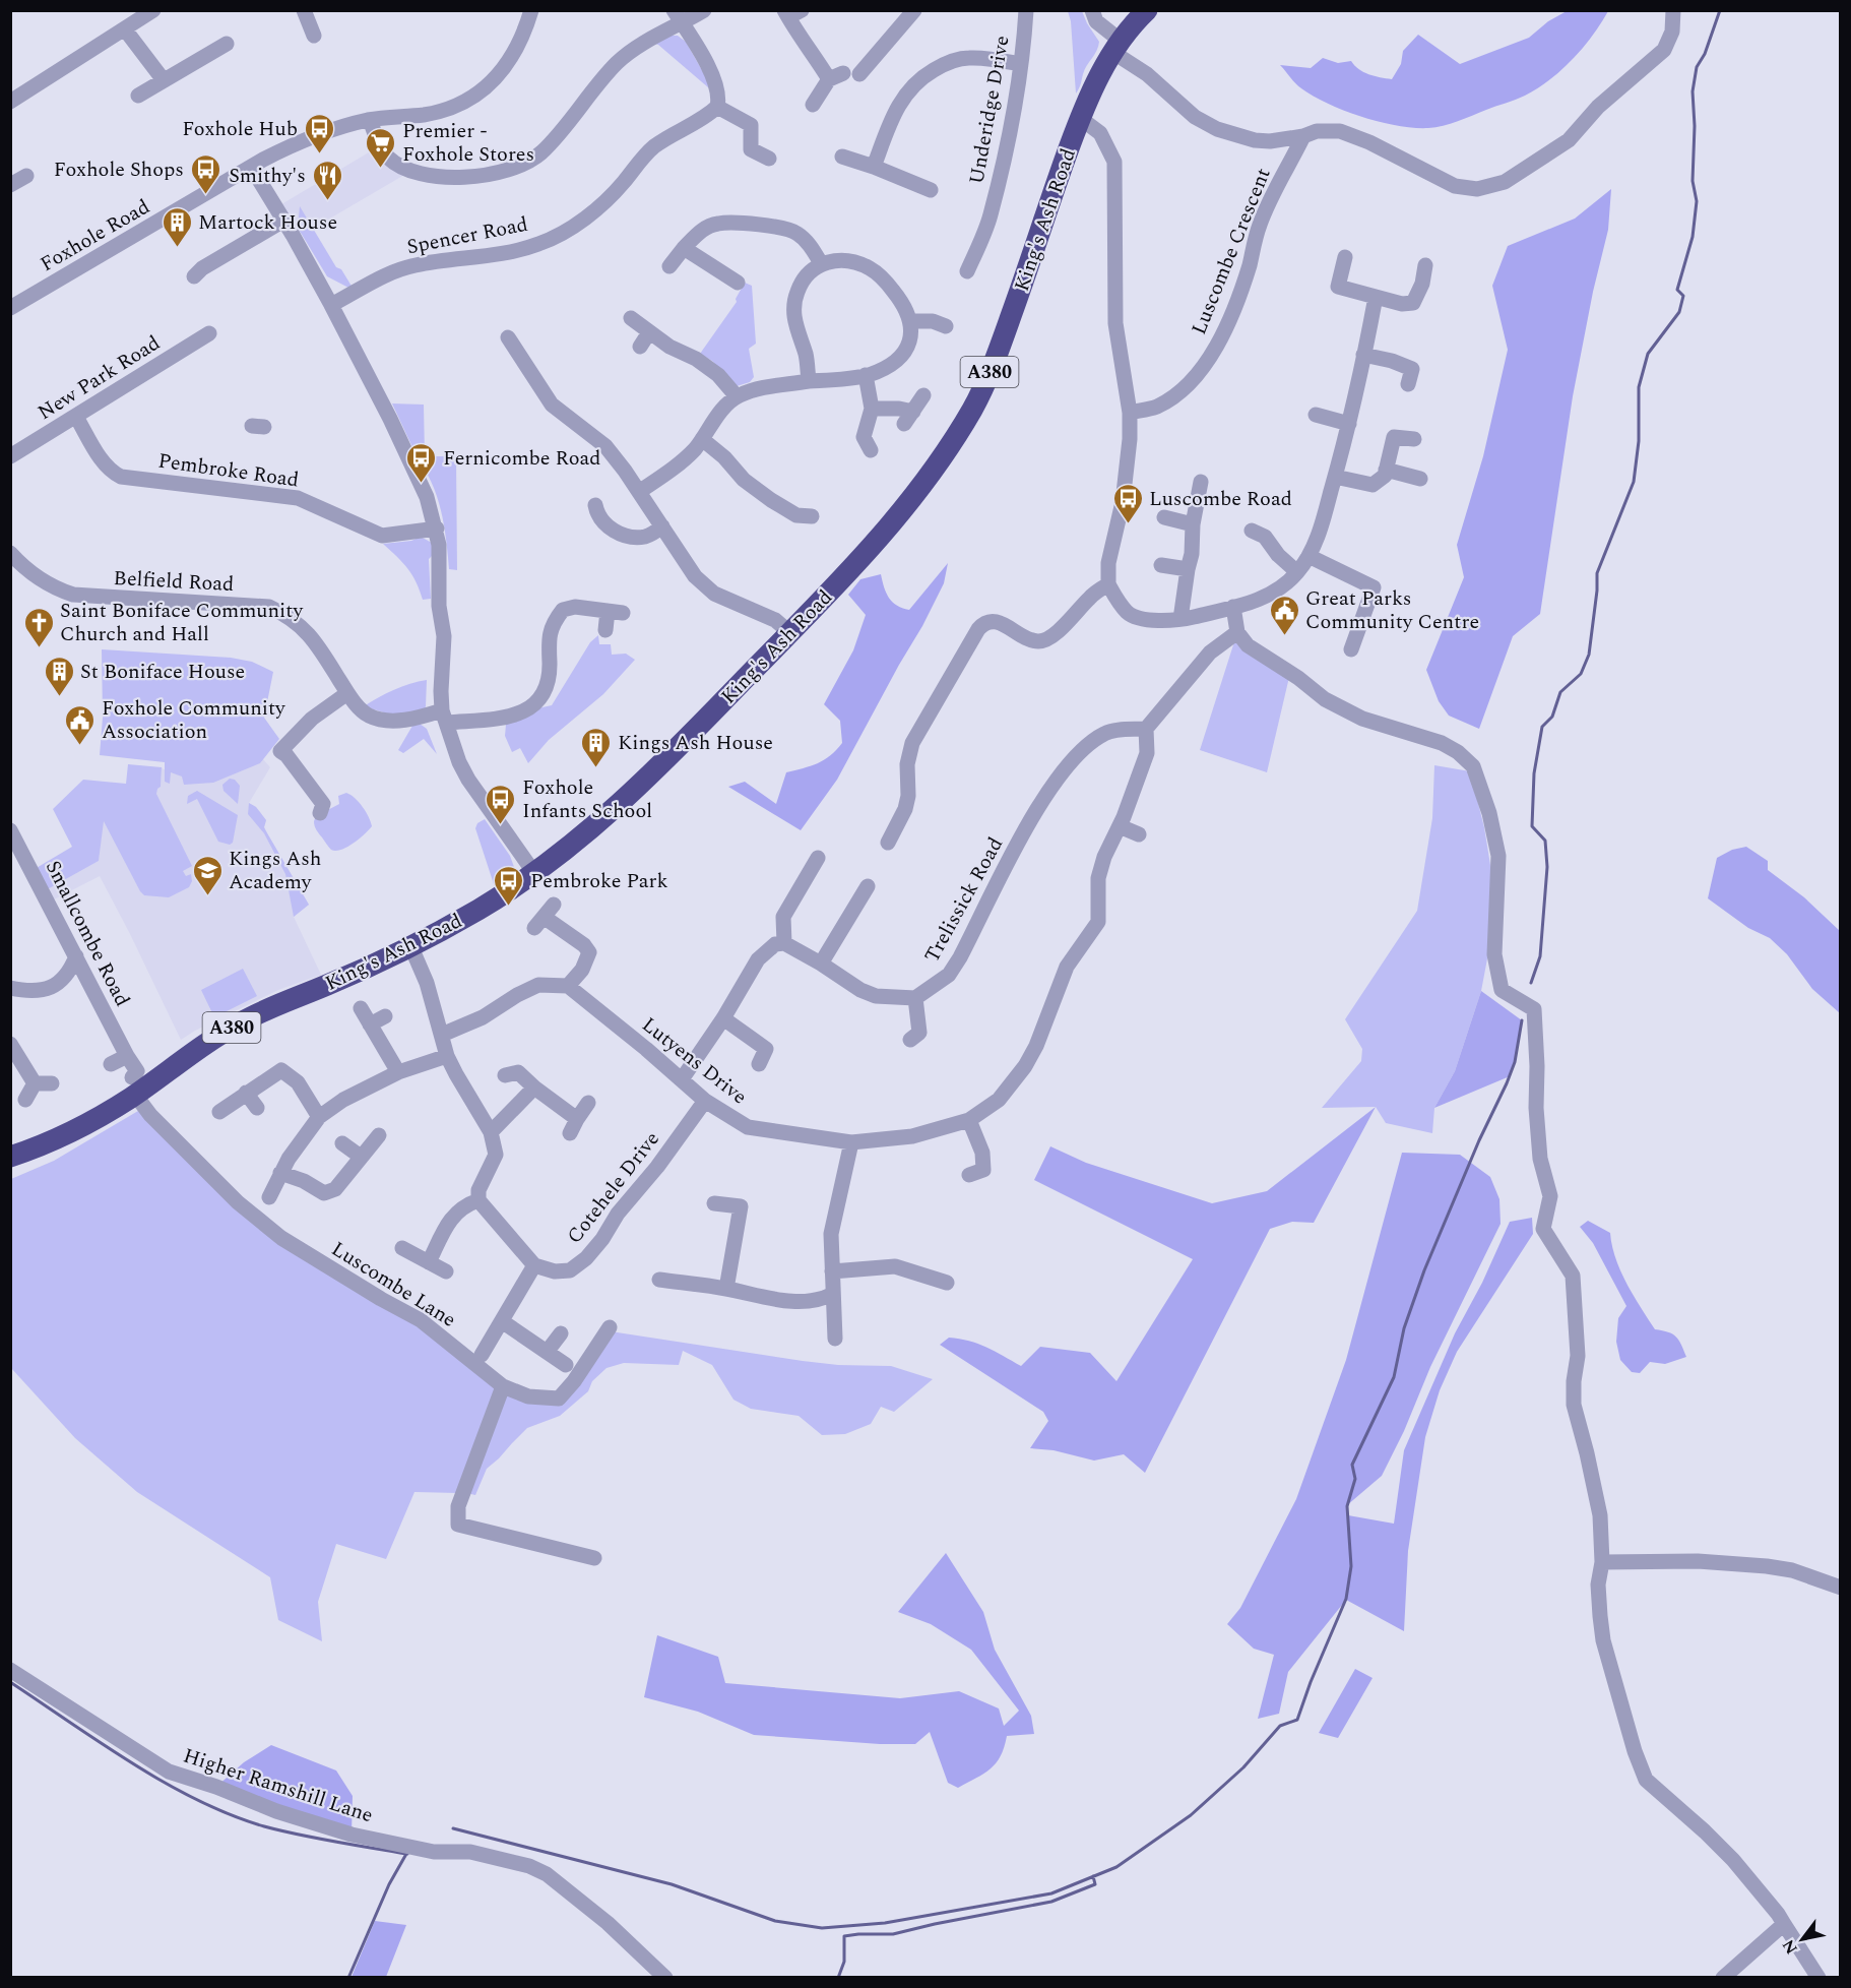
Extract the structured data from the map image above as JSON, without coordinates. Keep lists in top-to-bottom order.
{
  "streets": {
    "highway": ["King's Ash Road", "A380"],
    "street": [
      "Underidge Drive",
      "Foxhole Road",
      "Spencer Road",
      "Luscombe Crescent",
      "New Park Road",
      "Pembroke Road",
      "Belfield Road",
      "Trelissick Road",
      "Smallcombe Road",
      "Lutyens Drive",
      "Cotehele Drive",
      "Luscombe Lane",
      "Higher Ramshill Lane"
    ]
  },
  "crossings": [
    ["King's Ash Road", "Smallcombe Road"],
    ["King's Ash Road", "Luscombe Lane"],
    ["New Park Road", "Pembroke Road"],
    ["Trelissick Road", "Lutyens Drive"],
    ["Smallcombe Road", "Luscombe Lane"],
    ["Lutyens Drive", "Cotehele Drive"]
  ],
  "places": {
    "bus stop": [
      "Foxhole Hub",
      "Foxhole Shops",
      "Fernicombe Road",
      "Luscombe Road",
      "Foxhole Infants School",
      "Pembroke Park"
    ],
    "supermarket": ["Premier - Foxhole Stores"],
    "restaurant": ["Smithy's"],
    "building": ["Martock House", "St Boniface House", "Kings Ash House"],
    "public building": ["Great Parks Community Centre", "Foxhole Community Association"],
    "church": ["Saint Boniface Community Church and Hall"],
    "school or university": ["Kings Ash Academy"]
  },
  "north": "bottom left"
}
